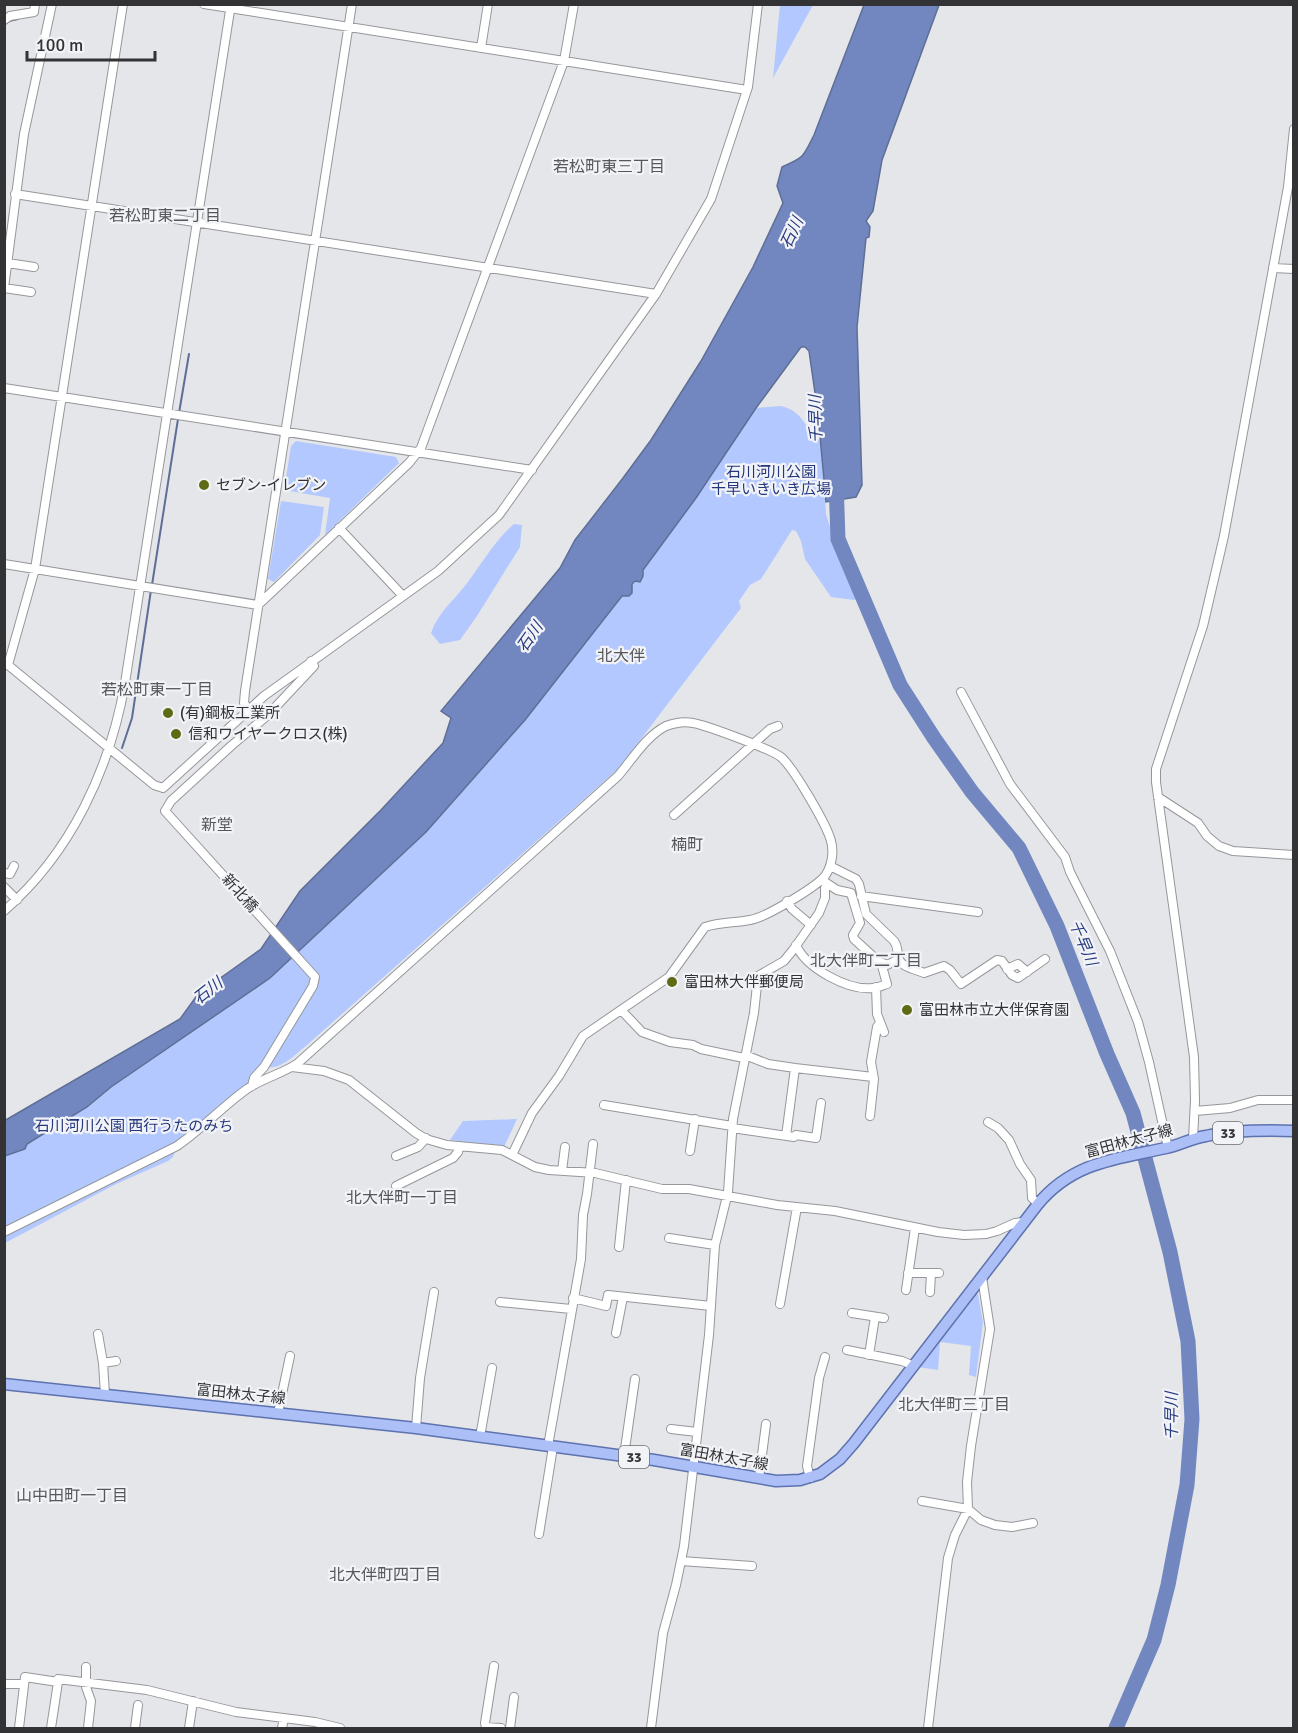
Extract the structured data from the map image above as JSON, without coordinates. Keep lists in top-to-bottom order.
{
  "streets": {
    "main road": ["33", "富田林太子線"],
    "street": ["新北橋"]
  },
  "districts": [
    "若松町東三丁目",
    "若松町東二丁目",
    "北大伴",
    "若松町東一丁目",
    "新堂",
    "楠町",
    "北大伴町二丁目",
    "北大伴町一丁目",
    "北大伴町三丁目",
    "山中田町一丁目",
    "北大伴町四丁目"
  ],
  "water": ["石川", "千早川"],
  "parks": ["石川河川公園 千早いきいき広場", "石川河川公園 西行うたのみち"],
  "places": [
    "セブン-イレブン",
    "(有)鋼板工業所",
    "信和ワイヤークロス(株)",
    "富田林大伴郵便局",
    "富田林市立大伴保育園"
  ],
  "scale_bar": "100 m"
}
